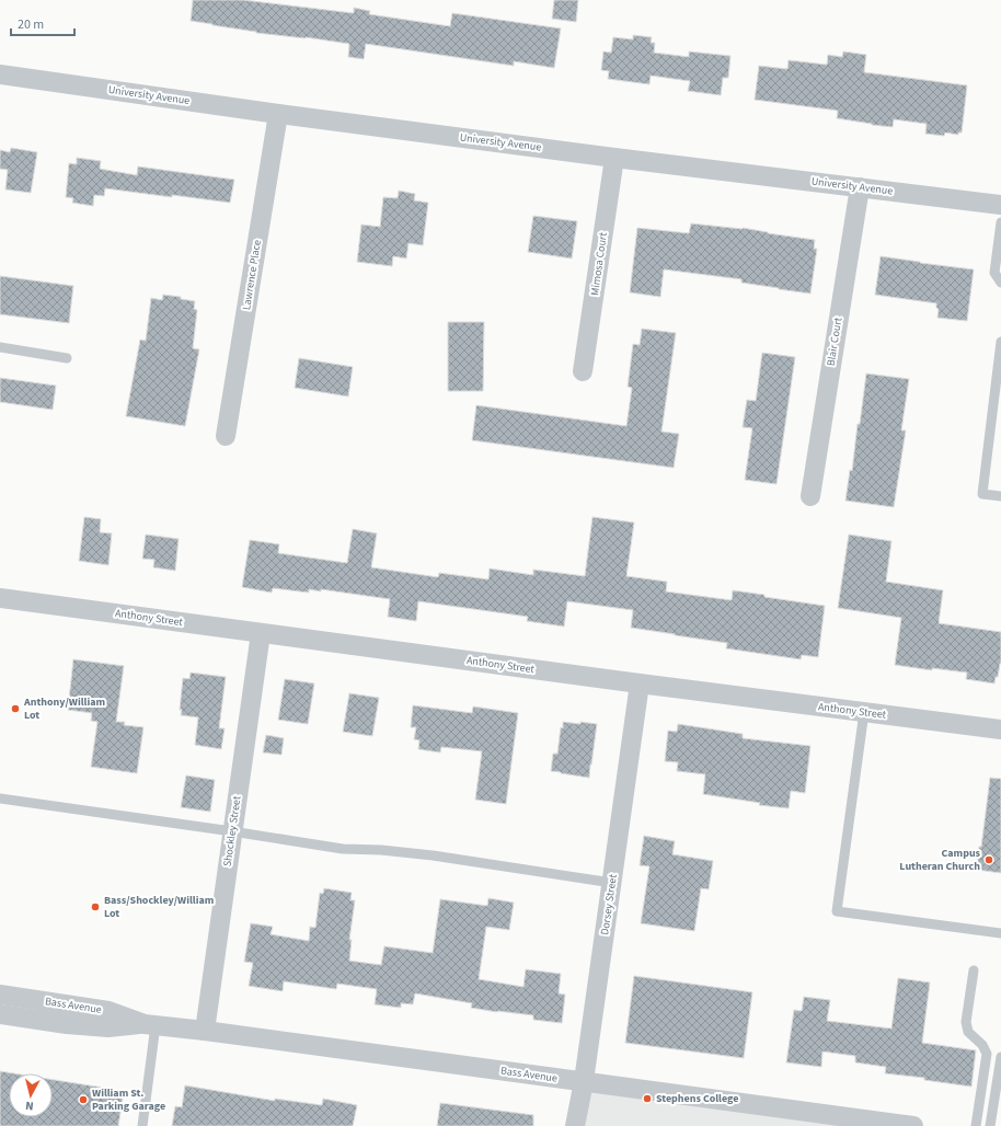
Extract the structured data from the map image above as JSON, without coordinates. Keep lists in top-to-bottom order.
{
  "streets": {
    "street": [
      "University Avenue",
      "Mimosa Court",
      "Lawrence Place",
      "Blair Court",
      "Anthony Street",
      "Shockley Street",
      "Dorsey Street",
      "Bass Avenue"
    ]
  },
  "crossings": [
    ["University Avenue", "Mimosa Court"],
    ["University Avenue", "Lawrence Place"],
    ["University Avenue", "Blair Court"],
    ["Anthony Street", "Shockley Street"],
    ["Anthony Street", "Dorsey Street"],
    ["Shockley Street", "Bass Avenue"],
    ["Dorsey Street", "Bass Avenue"]
  ],
  "places": [
    "Anthony/William Lot",
    "Campus Lutheran Church",
    "Bass/Shockley/William Lot",
    "Stephens College",
    "William St. Parking Garage"
  ],
  "scale_bar": "20 m",
  "north": "bottom"
}
